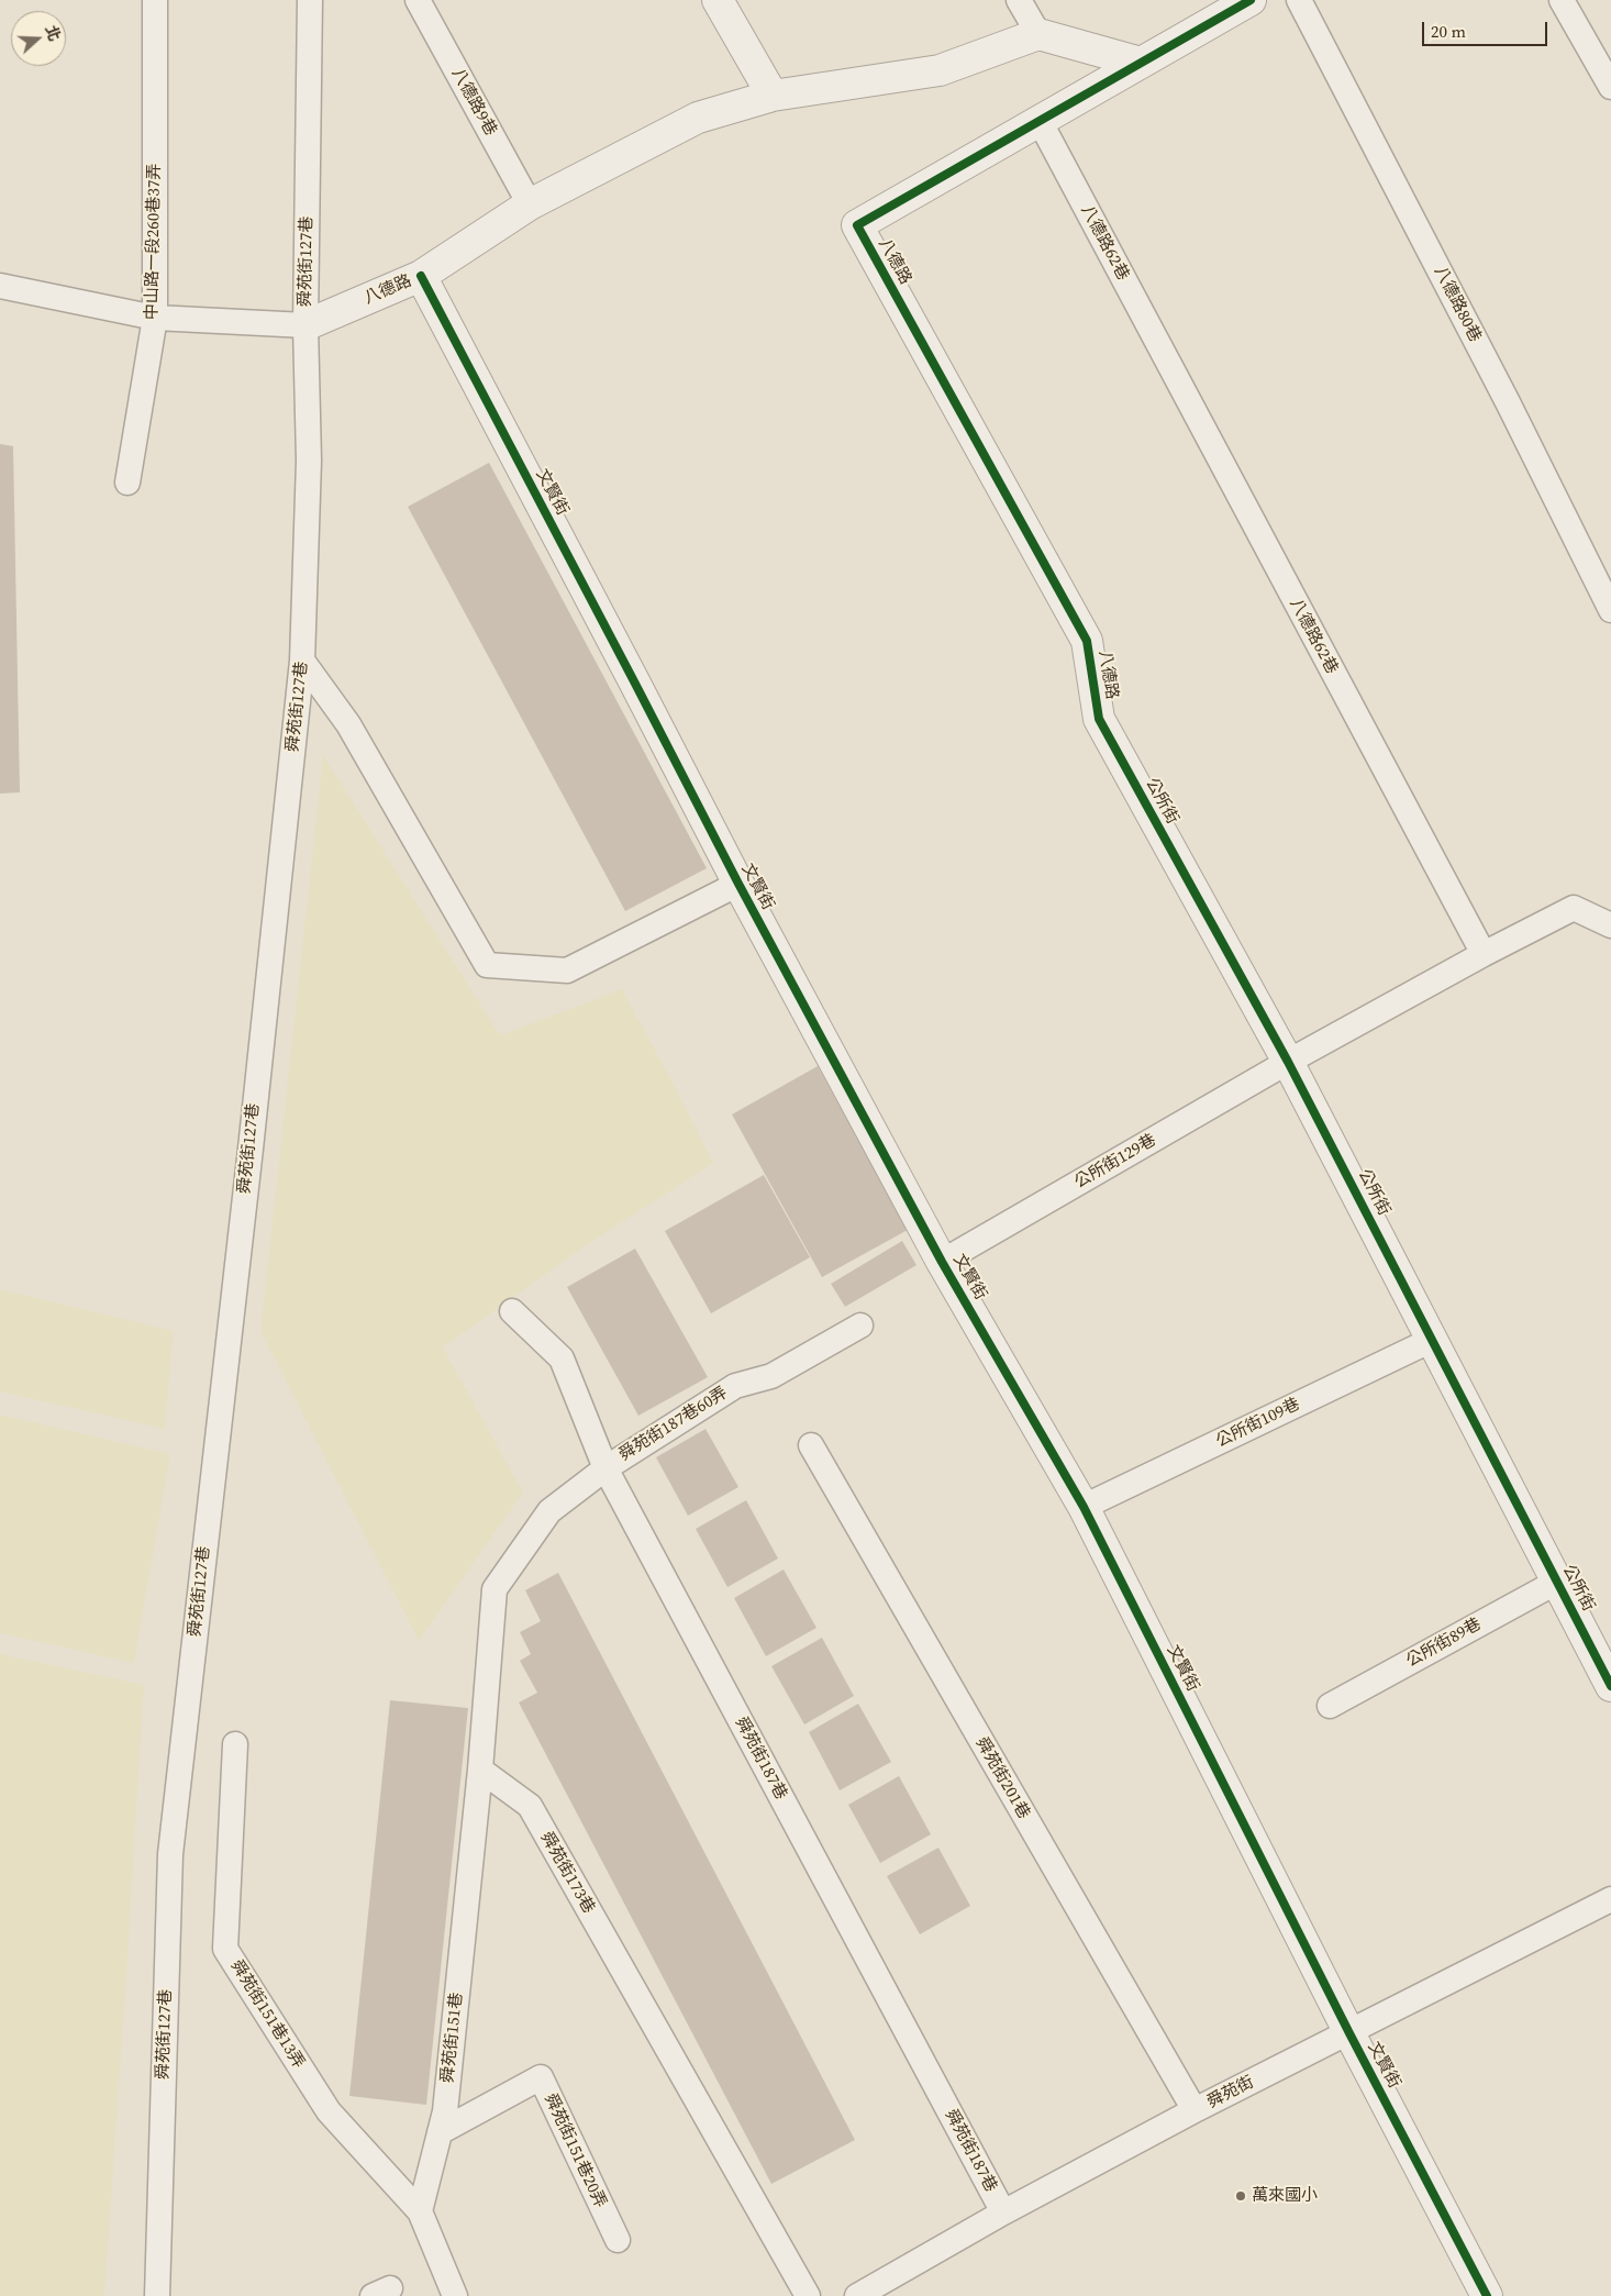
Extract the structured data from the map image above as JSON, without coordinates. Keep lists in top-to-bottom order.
{
  "streets": {
    "street": ["八德路", "文賢街", "公所街"],
    "lane": [
      "八德路9巷",
      "中山路一段260巷37弄",
      "八德路62巷",
      "舜苑街127巷",
      "八德路80巷",
      "公所街129巷",
      "公所街109巷",
      "舜苑街187巷60弄",
      "公所街89巷",
      "舜苑街187巷",
      "舜苑街201巷",
      "舜苑街173巷",
      "舜苑街151巷13弄",
      "舜苑街151巷",
      "舜苑街",
      "舜苑街151巷20弄"
    ]
  },
  "crossings": [
    ["八德路9巷", "八德路"],
    ["八德路62巷", "八德路"],
    ["舜苑街127巷", "八德路"],
    ["八德路", "文賢街"],
    ["八德路", "公所街"],
    ["文賢街", "公所街129巷"],
    ["文賢街", "公所街109巷"],
    ["文賢街", "舜苑街"],
    ["公所街", "公所街129巷"],
    ["公所街", "公所街109巷"],
    ["公所街", "公所街89巷"],
    ["舜苑街187巷60弄", "舜苑街187巷"],
    ["舜苑街187巷", "舜苑街"],
    ["舜苑街201巷", "舜苑街"],
    ["舜苑街173巷", "舜苑街151巷"],
    ["舜苑街151巷13弄", "舜苑街151巷"],
    ["舜苑街151巷", "舜苑街151巷20弄"]
  ],
  "places": ["萬來國小"],
  "scale_bar": "20 m",
  "north": "right"
}
